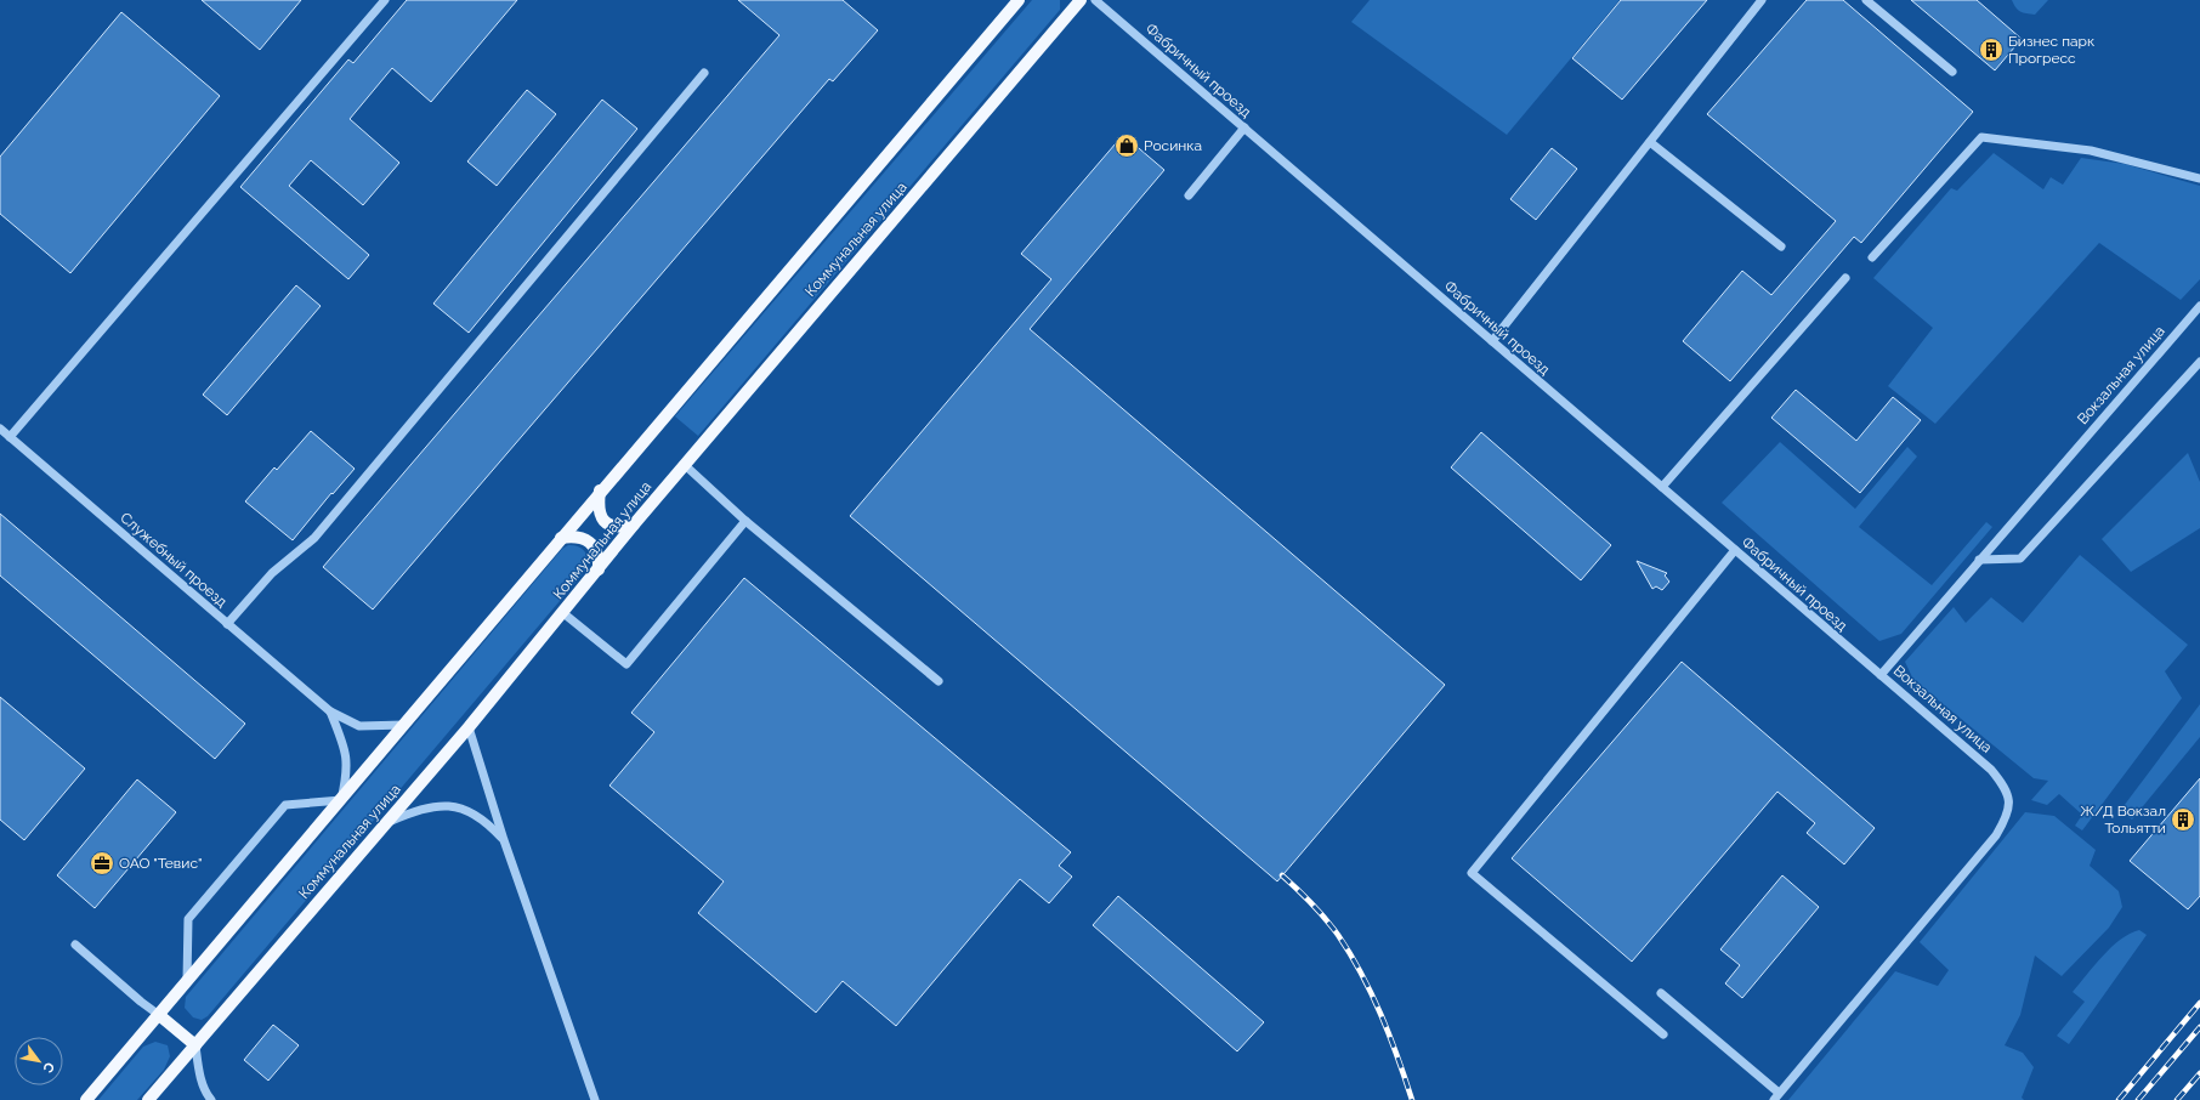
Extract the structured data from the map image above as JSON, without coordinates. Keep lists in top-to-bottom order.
{
  "streets": {
    "main road": ["Коммунальная улица"],
    "street": ["Фабричный проезд", "Вокзальная улица", "Служебный проезд"]
  },
  "crossings": [
    ["Фабричный проезд", "Вокзальная улица"]
  ],
  "places": {
    "building": ["Бизнес парк Прогресс", "Ж/Д Вокзал Тольятти"],
    "shop": ["Росинка"],
    "office": ["ОАО \"Тевис\""]
  },
  "north": "bottom right"
}
